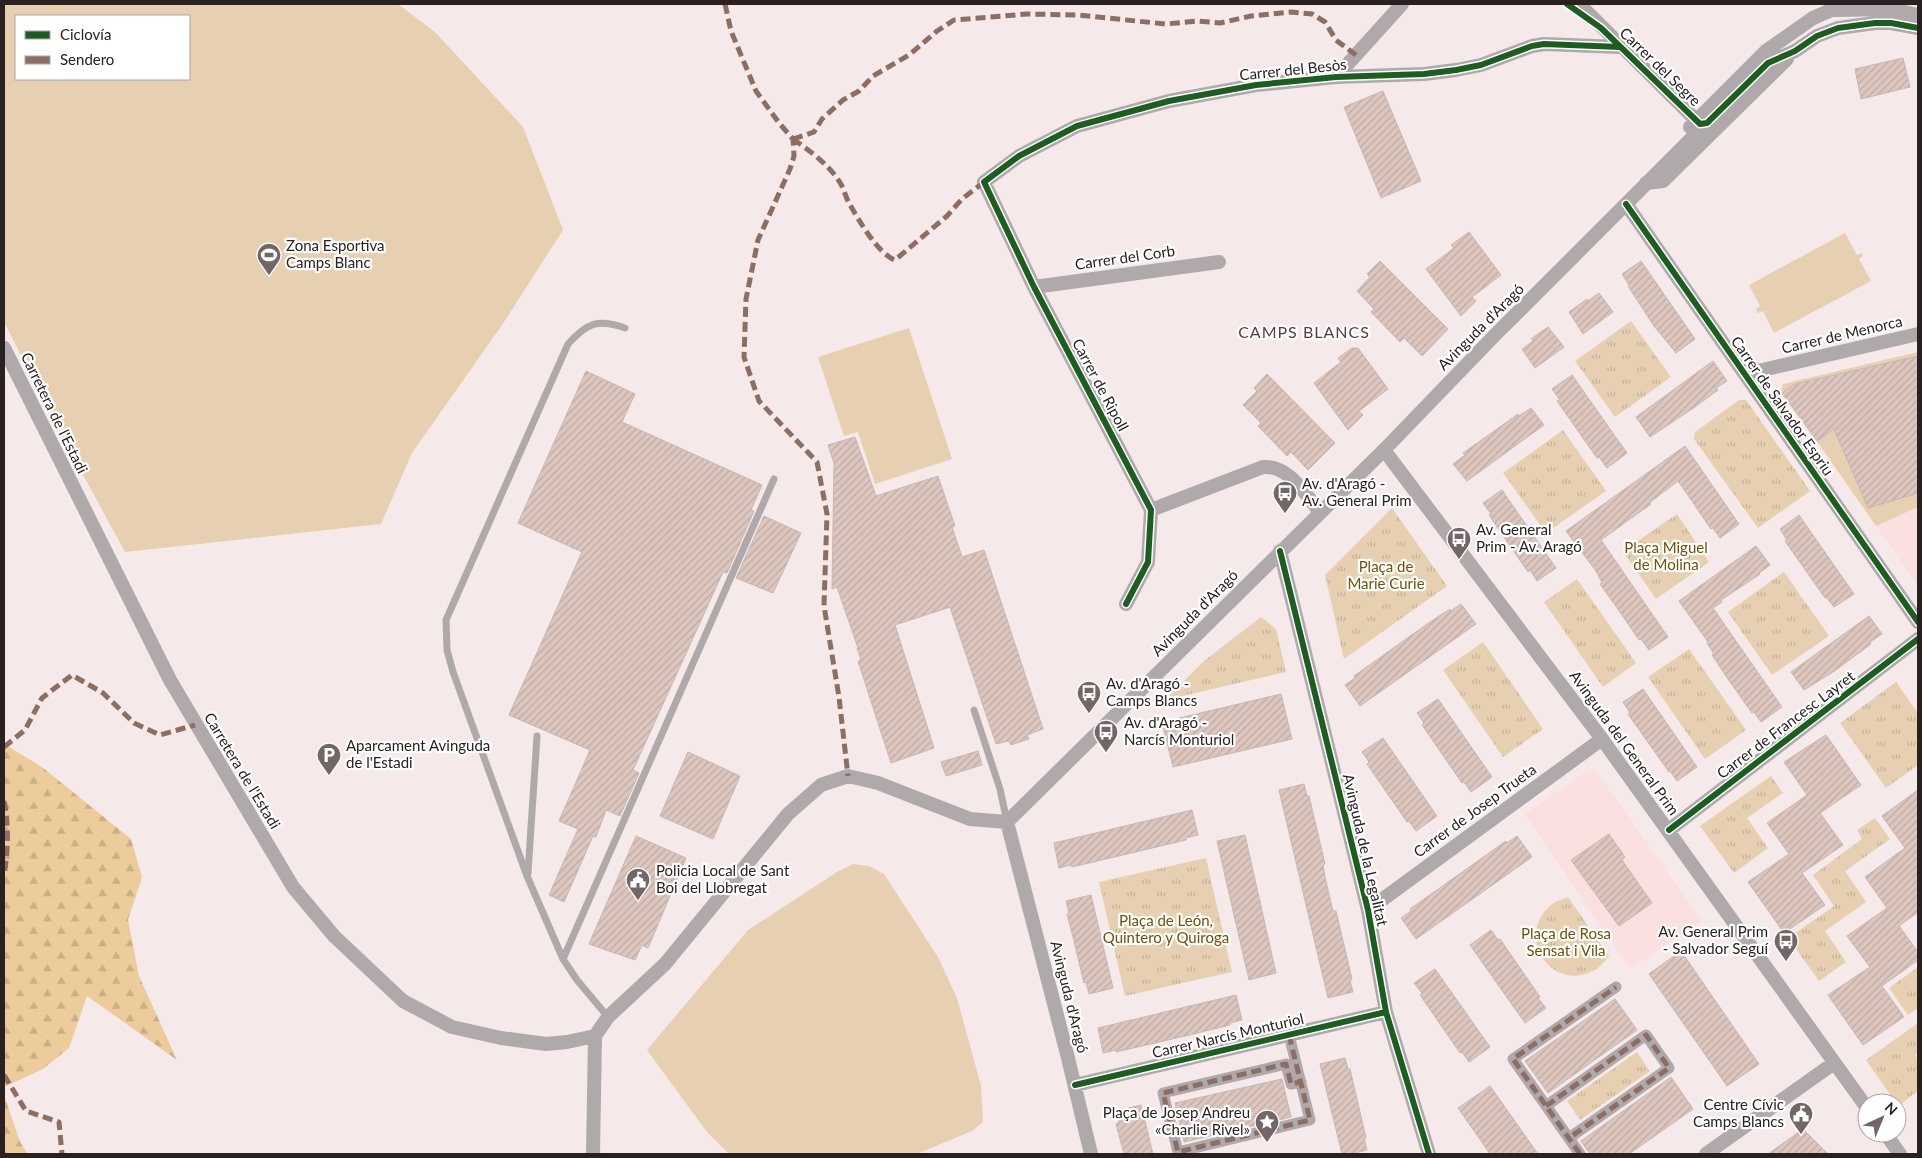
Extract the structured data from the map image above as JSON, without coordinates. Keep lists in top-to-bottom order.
{
  "streets": {
    "street": [
      "Carrer del Segre",
      "Carrer del Besòs",
      "Carrer del Corb",
      "Avinguda d'Aragó",
      "Carrer de Menorca",
      "Carrer de Ripoll",
      "Carrer de Salvador Espriu",
      "Carretera de l'Estadi",
      "Carrer de Francesc Layret",
      "Avinguda del General Prim",
      "Carrer de Josep Trueta",
      "Avinguda de la Legalitat",
      "Carrer Narcís Monturiol"
    ]
  },
  "crossings": [
    ["Carrer del Segre", "Carrer del Besòs"],
    ["Carrer del Segre", "Avinguda d'Aragó"],
    ["Carrer del Besòs", "Carrer de Ripoll"],
    ["Carrer del Corb", "Carrer de Ripoll"],
    ["Avinguda d'Aragó", "Carrer de Salvador Espriu"],
    ["Avinguda d'Aragó", "Avinguda del General Prim"],
    ["Avinguda d'Aragó", "Avinguda de la Legalitat"],
    ["Avinguda d'Aragó", "Carrer Narcís Monturiol"],
    ["Carrer de Menorca", "Carrer de Salvador Espriu"],
    ["Carrer de Francesc Layret", "Avinguda del General Prim"],
    ["Avinguda del General Prim", "Carrer de Josep Trueta"],
    ["Carrer de Josep Trueta", "Avinguda de la Legalitat"],
    ["Avinguda de la Legalitat", "Carrer Narcís Monturiol"]
  ],
  "districts": ["CAMPS BLANCS"],
  "parks": [
    "Plaça Miguel de Molina",
    "Plaça de Marie Curie",
    "Plaça de León, Quintero y Quiroga",
    "Plaça de Rosa Sensat i Vila"
  ],
  "places": {
    "sports": ["Zona Esportiva Camps Blanc"],
    "bus stop": [
      "Av. d'Aragó - Av. General Prim",
      "Av. General Prim - Av. Aragó",
      "Av. d'Aragó - Camps Blancs",
      "Av. d'Aragó - Narcís Monturiol",
      "Av. General Prim - Salvador Seguí"
    ],
    "parking": ["Aparcament Avinguda de l'Estadi"],
    "public building": ["Policia Local de Sant Boi del Llobregat", "Centre Cívic Camps Blancs"],
    "place": ["Plaça de Josep Andreu «Charlie Rivel»"]
  },
  "legend": ["Ciclovía", "Sendero"],
  "north": "top right"
}
